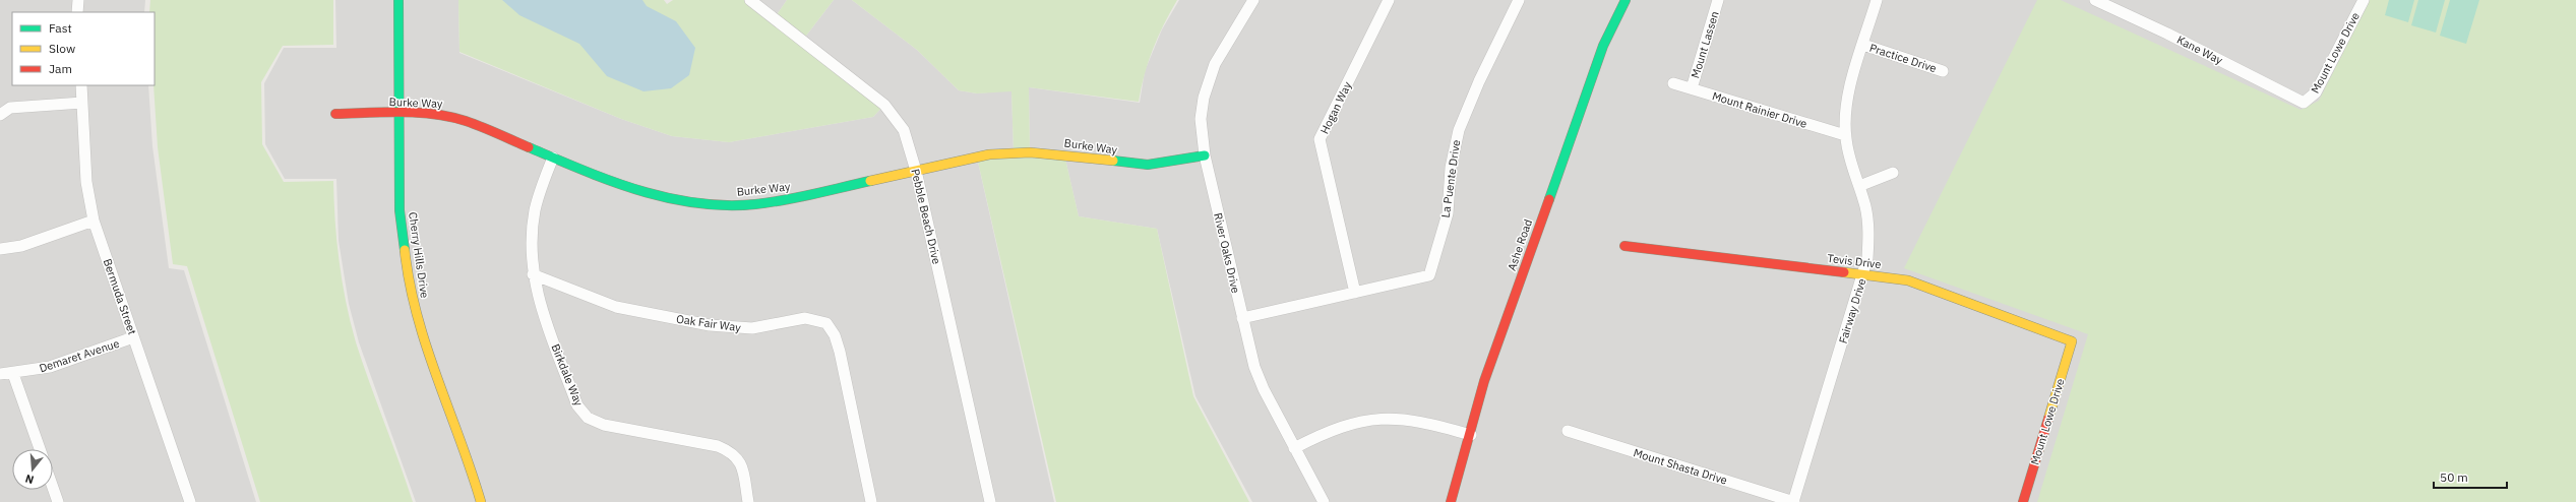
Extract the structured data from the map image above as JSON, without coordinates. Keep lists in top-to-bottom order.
{
  "streets": {
    "street": [
      "Mount Lassen",
      "Kane Way",
      "Mount Lowe Drive",
      "Practice Drive",
      "Burke Way",
      "Hogan Way",
      "Mount Rainier Drive",
      "La Puente Drive",
      "Pebble Beach Drive",
      "Ashe Road",
      "River Oaks Drive",
      "Cherry Hills Drive",
      "Tevis Drive",
      "Bermuda Street",
      "Fairway Drive",
      "Oak Fair Way",
      "Demaret Avenue",
      "Birkdale Way",
      "Mount Shasta Drive"
    ]
  },
  "crossings": [
    ["Mount Lassen", "Mount Rainier Drive"],
    ["Kane Way", "Mount Lowe Drive"],
    ["Mount Lowe Drive", "Tevis Drive"],
    ["Practice Drive", "Fairway Drive"],
    ["Burke Way", "Pebble Beach Drive"],
    ["Burke Way", "River Oaks Drive"],
    ["Burke Way", "Cherry Hills Drive"],
    ["Burke Way", "Birkdale Way"],
    ["Hogan Way", "La Puente Drive"],
    ["Mount Rainier Drive", "Fairway Drive"],
    ["La Puente Drive", "River Oaks Drive"],
    ["Tevis Drive", "Fairway Drive"],
    ["Bermuda Street", "Demaret Avenue"],
    ["Fairway Drive", "Mount Shasta Drive"],
    ["Oak Fair Way", "Birkdale Way"]
  ],
  "legend": ["Fast", "Slow", "Jam"],
  "scale_bar": "50 m",
  "north": "bottom"
}
